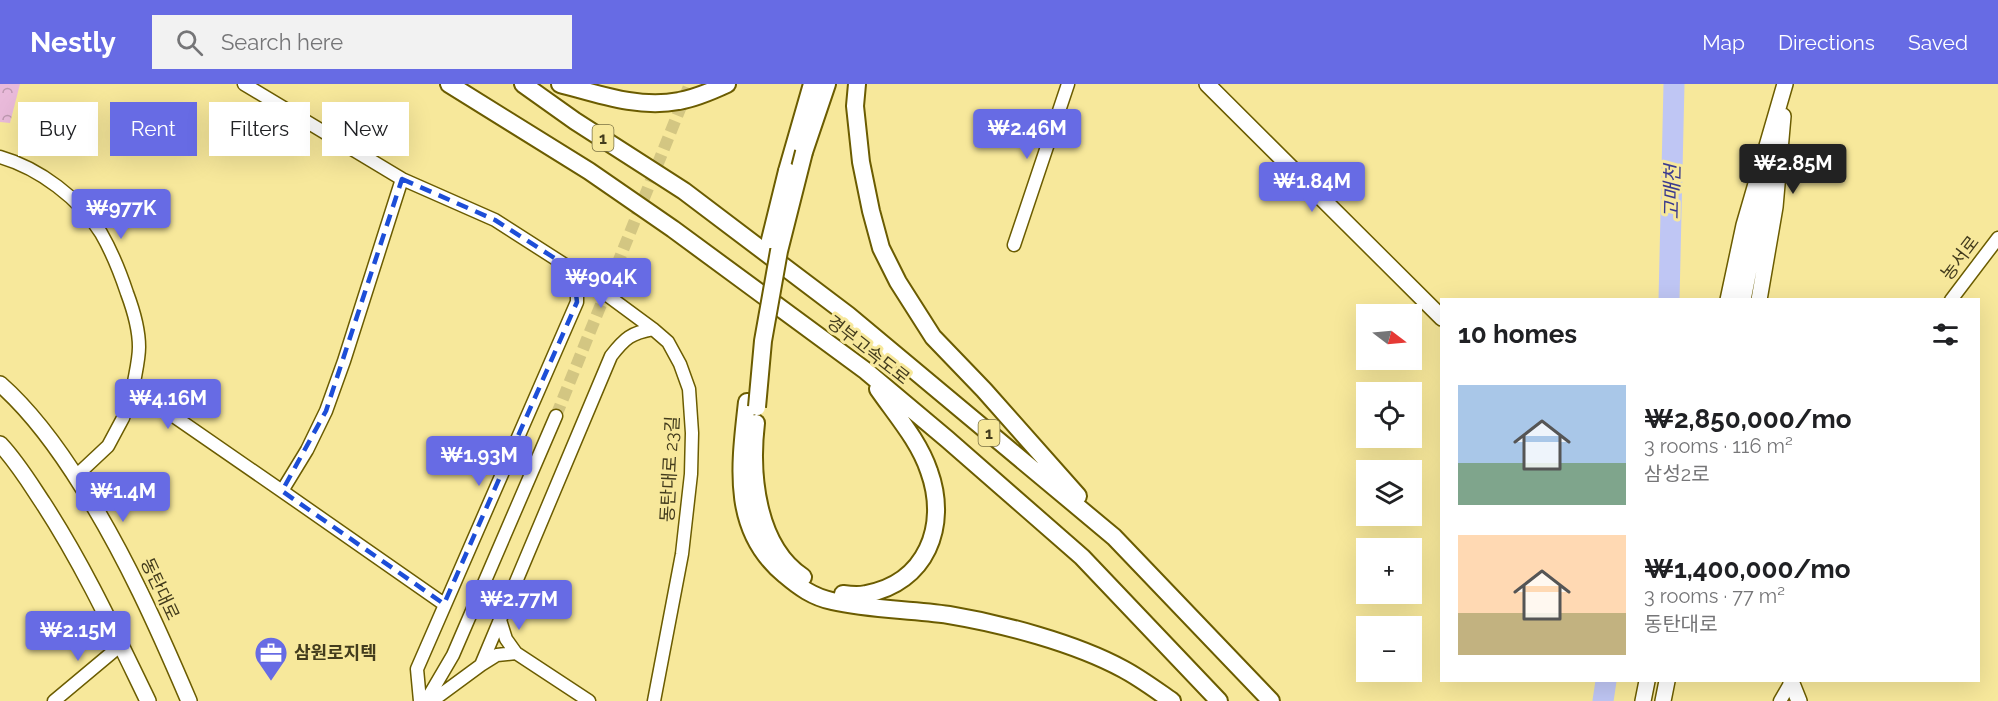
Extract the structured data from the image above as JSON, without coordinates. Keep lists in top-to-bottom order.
{
  "streets": {
    "highway": ["1", "경부고속도로"],
    "main road": ["동탄대로"],
    "street": ["농서로", "동탄대로 23길"]
  },
  "water": ["고매천"],
  "places": {
    "office": ["삼원로지텍"]
  },
  "north": "right",
  "page": {
    "header": "Nestly",
    "search": "Search here",
    "nav": ["Map", "Directions", "Saved"],
    "chip": [
      "Buy",
      "Rent",
      "Filters",
      "New"
    ],
    "price": [
      "₩2.46M",
      "₩2.85M",
      "₩1.84M",
      "₩977K",
      "₩904K",
      "₩4.16M",
      "₩1.93M",
      "₩1.4M",
      "₩2.77M",
      "₩2.15M"
    ],
    "heading": "10 homes",
    "map_buttons": ["+", "−"],
    "list": [
      {
        "name": "₩2,850,000/mo",
        "note": "3 rooms · 116 m² · 삼성2로"
      },
      {
        "name": "₩1,400,000/mo",
        "note": "3 rooms · 77 m² · 동탄대로"
      }
    ]
  }
}
